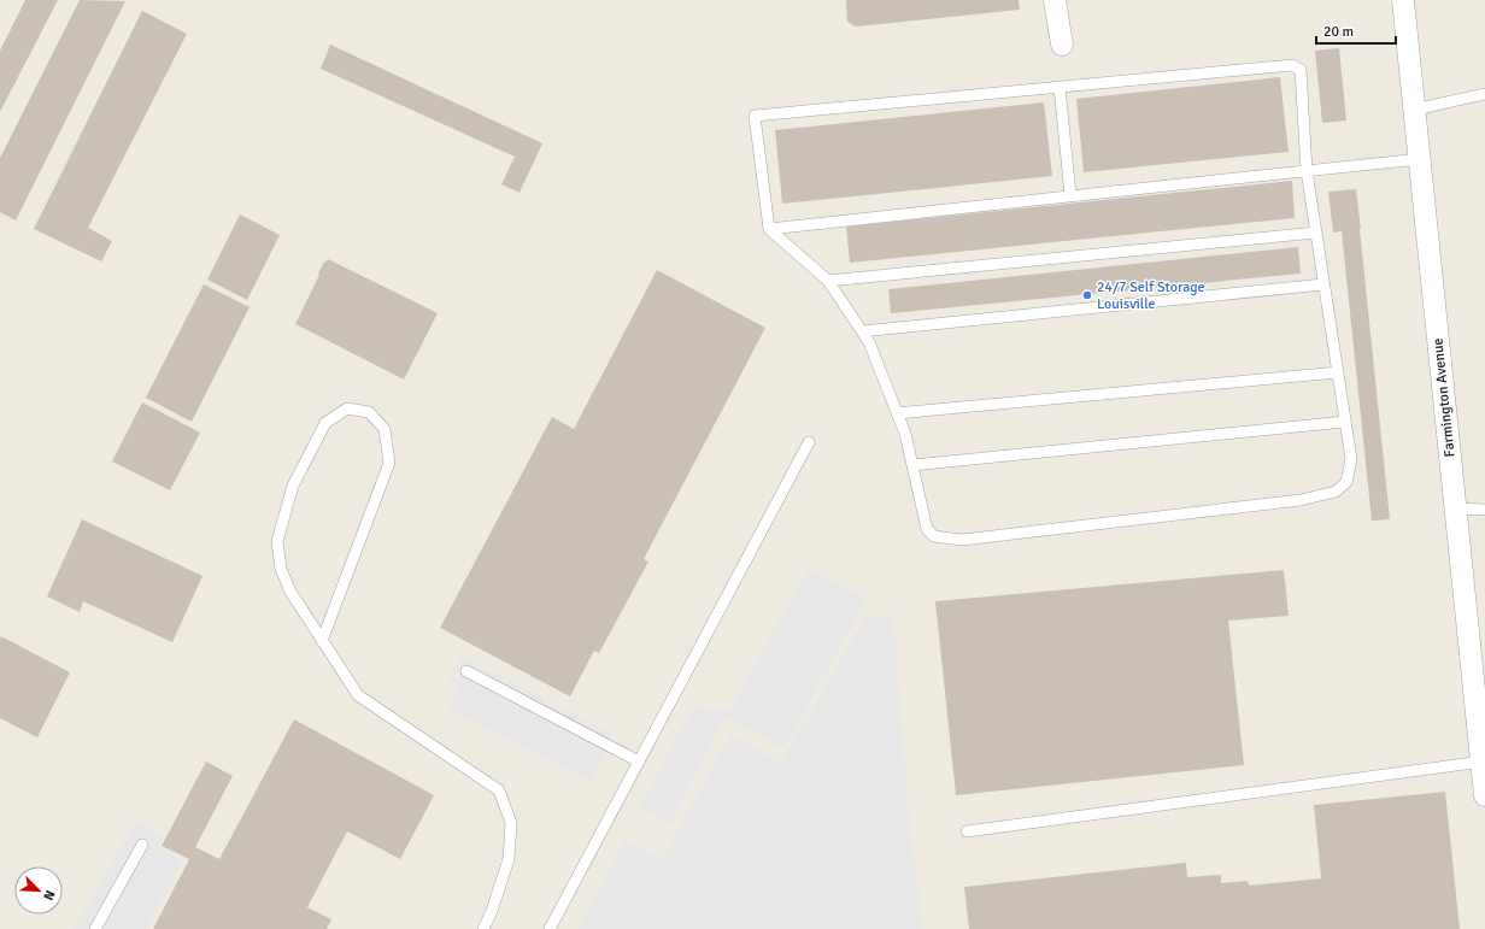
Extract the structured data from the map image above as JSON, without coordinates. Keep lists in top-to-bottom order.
{
  "streets": {
    "street": ["Farmington Avenue"]
  },
  "places": ["24/7 Self Storage Louisville"],
  "scale_bar": "20 m",
  "north": "bottom right"
}
